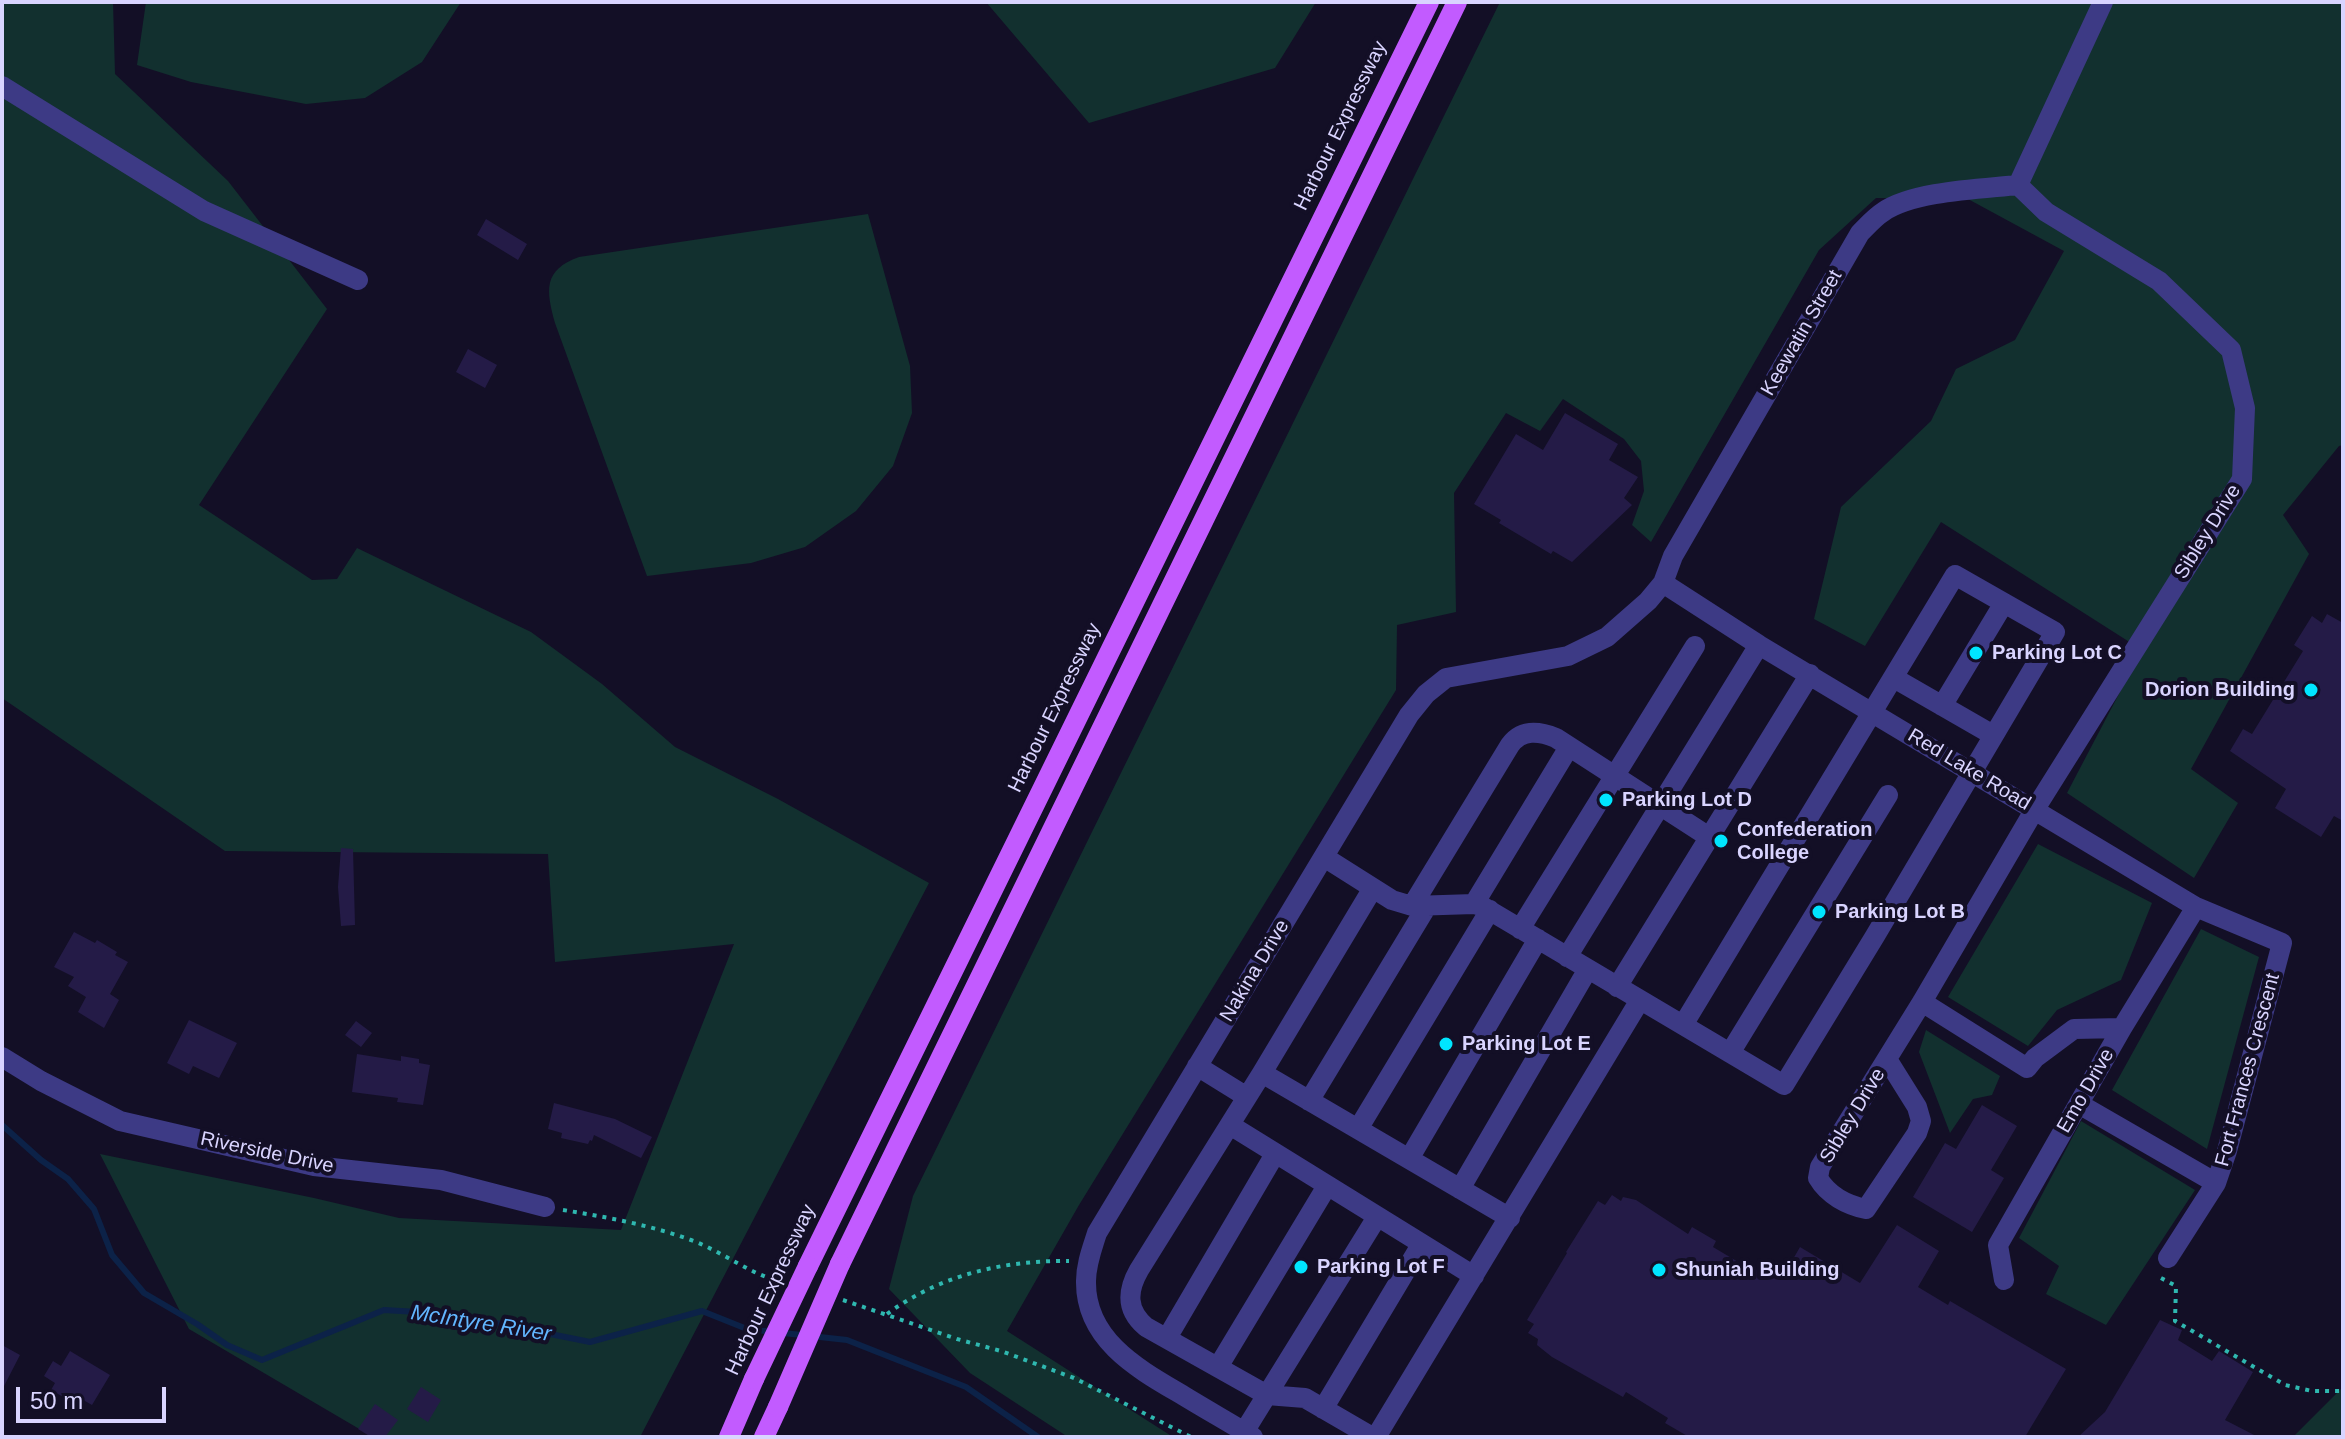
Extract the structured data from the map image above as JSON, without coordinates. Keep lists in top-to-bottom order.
{
  "streets": {
    "main road": ["Harbour Expressway"],
    "street": [
      "Keewatin Street",
      "Sibley Drive",
      "Red Lake Road",
      "Nakina Drive",
      "Fort Frances Crescent",
      "Emo Drive",
      "Riverside Drive"
    ]
  },
  "crossings": [
    ["Keewatin Street", "Sibley Drive"],
    ["Keewatin Street", "Red Lake Road"],
    ["Keewatin Street", "Nakina Drive"],
    ["Sibley Drive", "Red Lake Road"],
    ["Red Lake Road", "Nakina Drive"],
    ["Red Lake Road", "Fort Frances Crescent"],
    ["Red Lake Road", "Emo Drive"],
    ["Fort Frances Crescent", "Emo Drive"]
  ],
  "water": ["McIntyre River"],
  "places": [
    "Parking Lot C",
    "Dorion Building",
    "Parking Lot D",
    "Confederation College",
    "Parking Lot B",
    "Parking Lot E",
    "Parking Lot F",
    "Shuniah Building"
  ],
  "scale_bar": "50 m"
}
